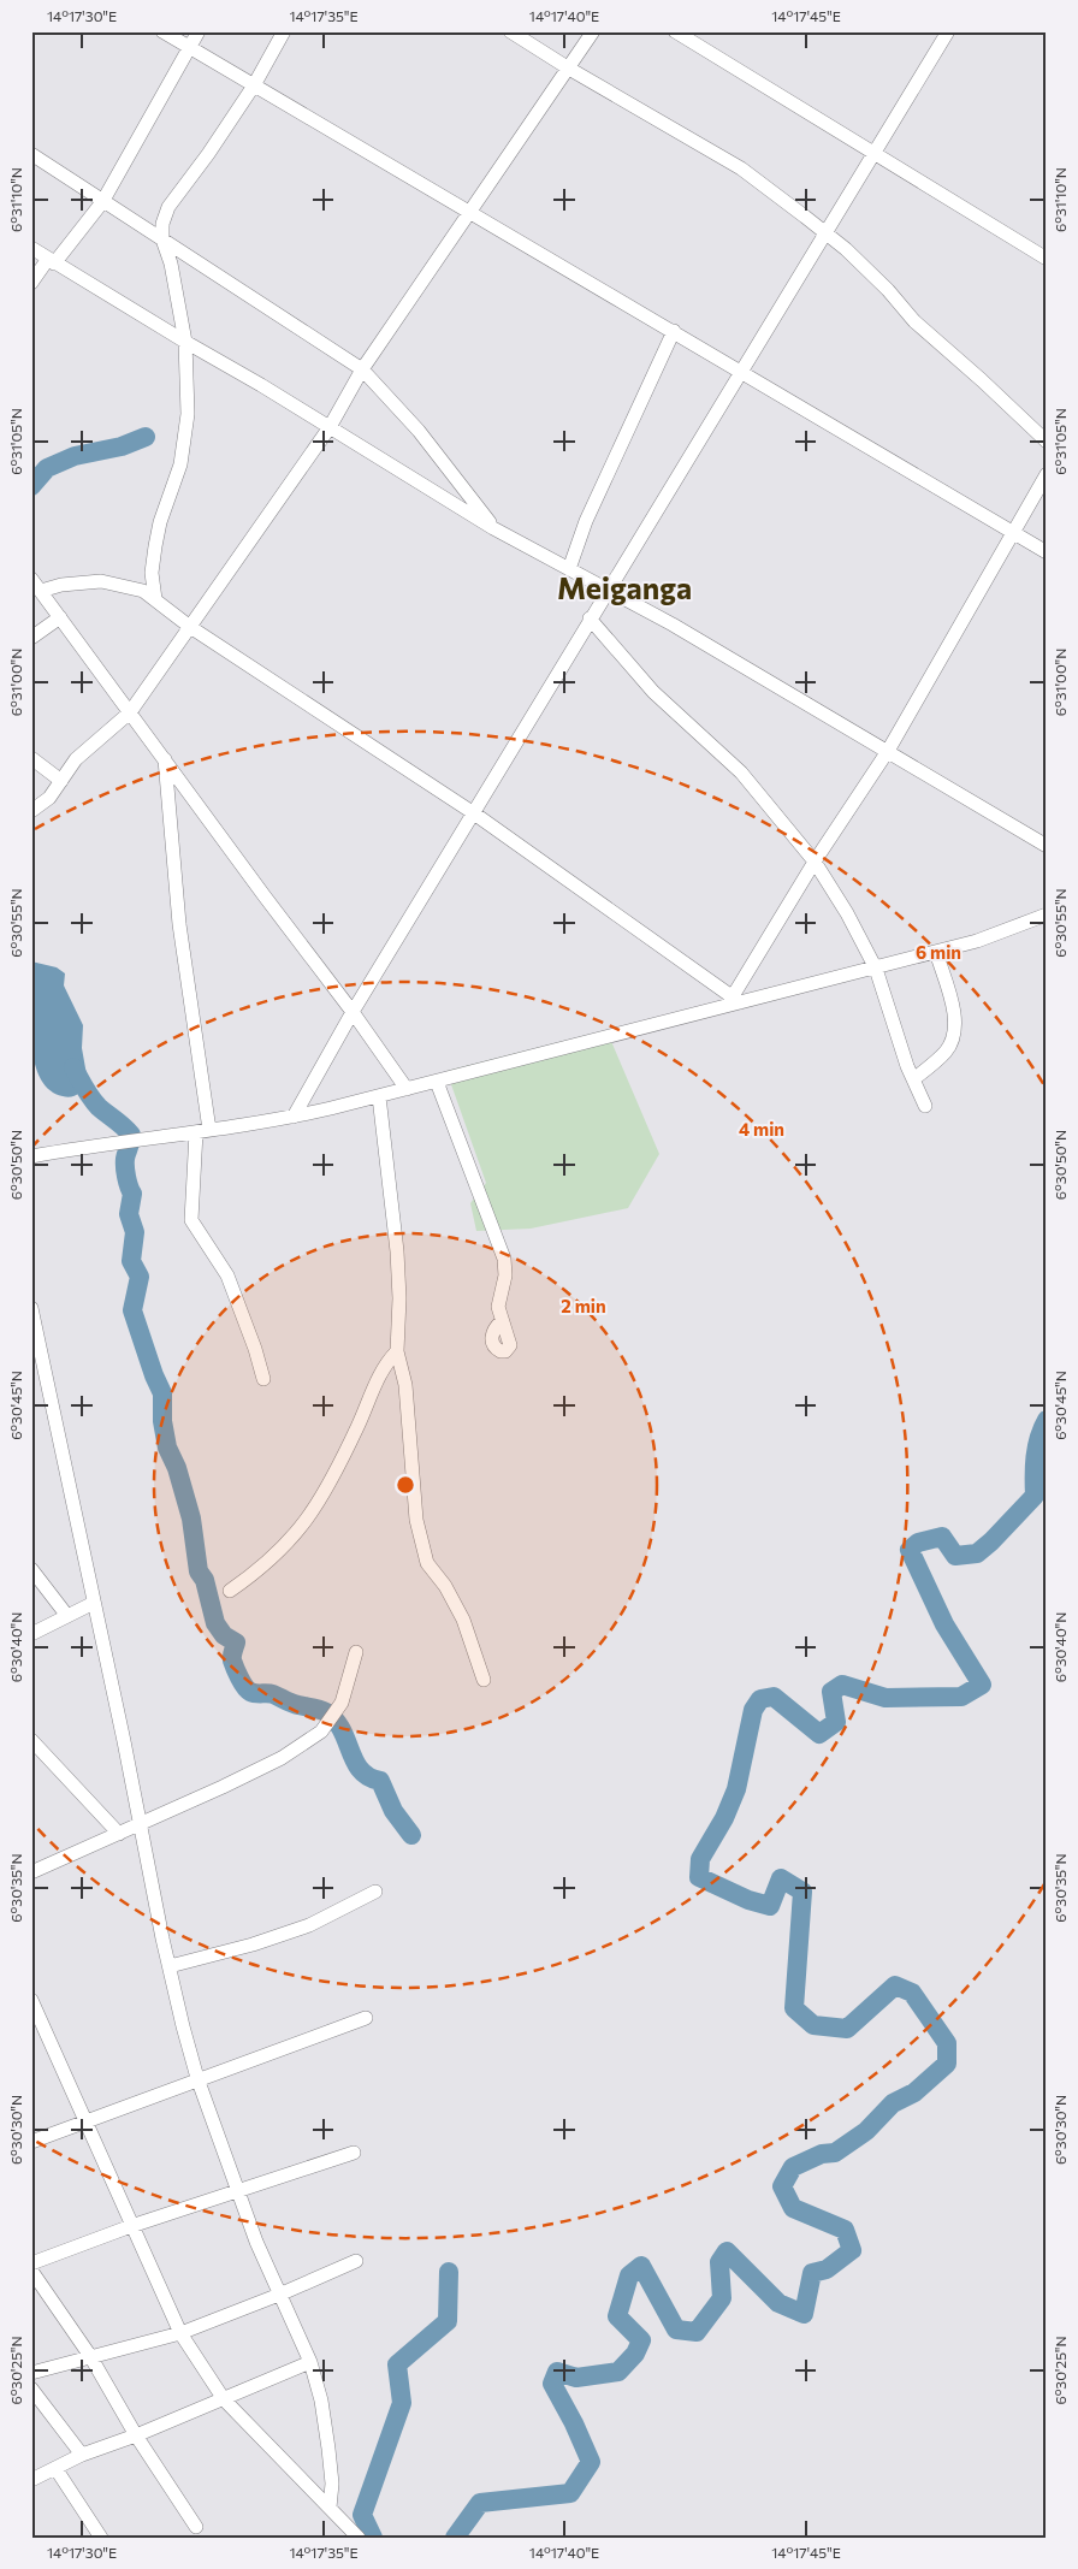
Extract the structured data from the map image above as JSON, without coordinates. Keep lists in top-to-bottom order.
{
  "districts": ["Meiganga"],
  "coordinates": [
    "14°17'30\"E",
    "14°17'35\"E",
    "14°17'40\"E",
    "14°17'45\"E",
    "6°31'10\"N",
    "6°31'05\"N",
    "6°31'00\"N",
    "6°30'55\"N",
    "6°30'50\"N",
    "6°30'45\"N",
    "6°30'40\"N",
    "6°30'35\"N",
    "6°30'30\"N",
    "6°30'25\"N"
  ],
  "rings": ["6 min", "4 min", "2 min"]
}
